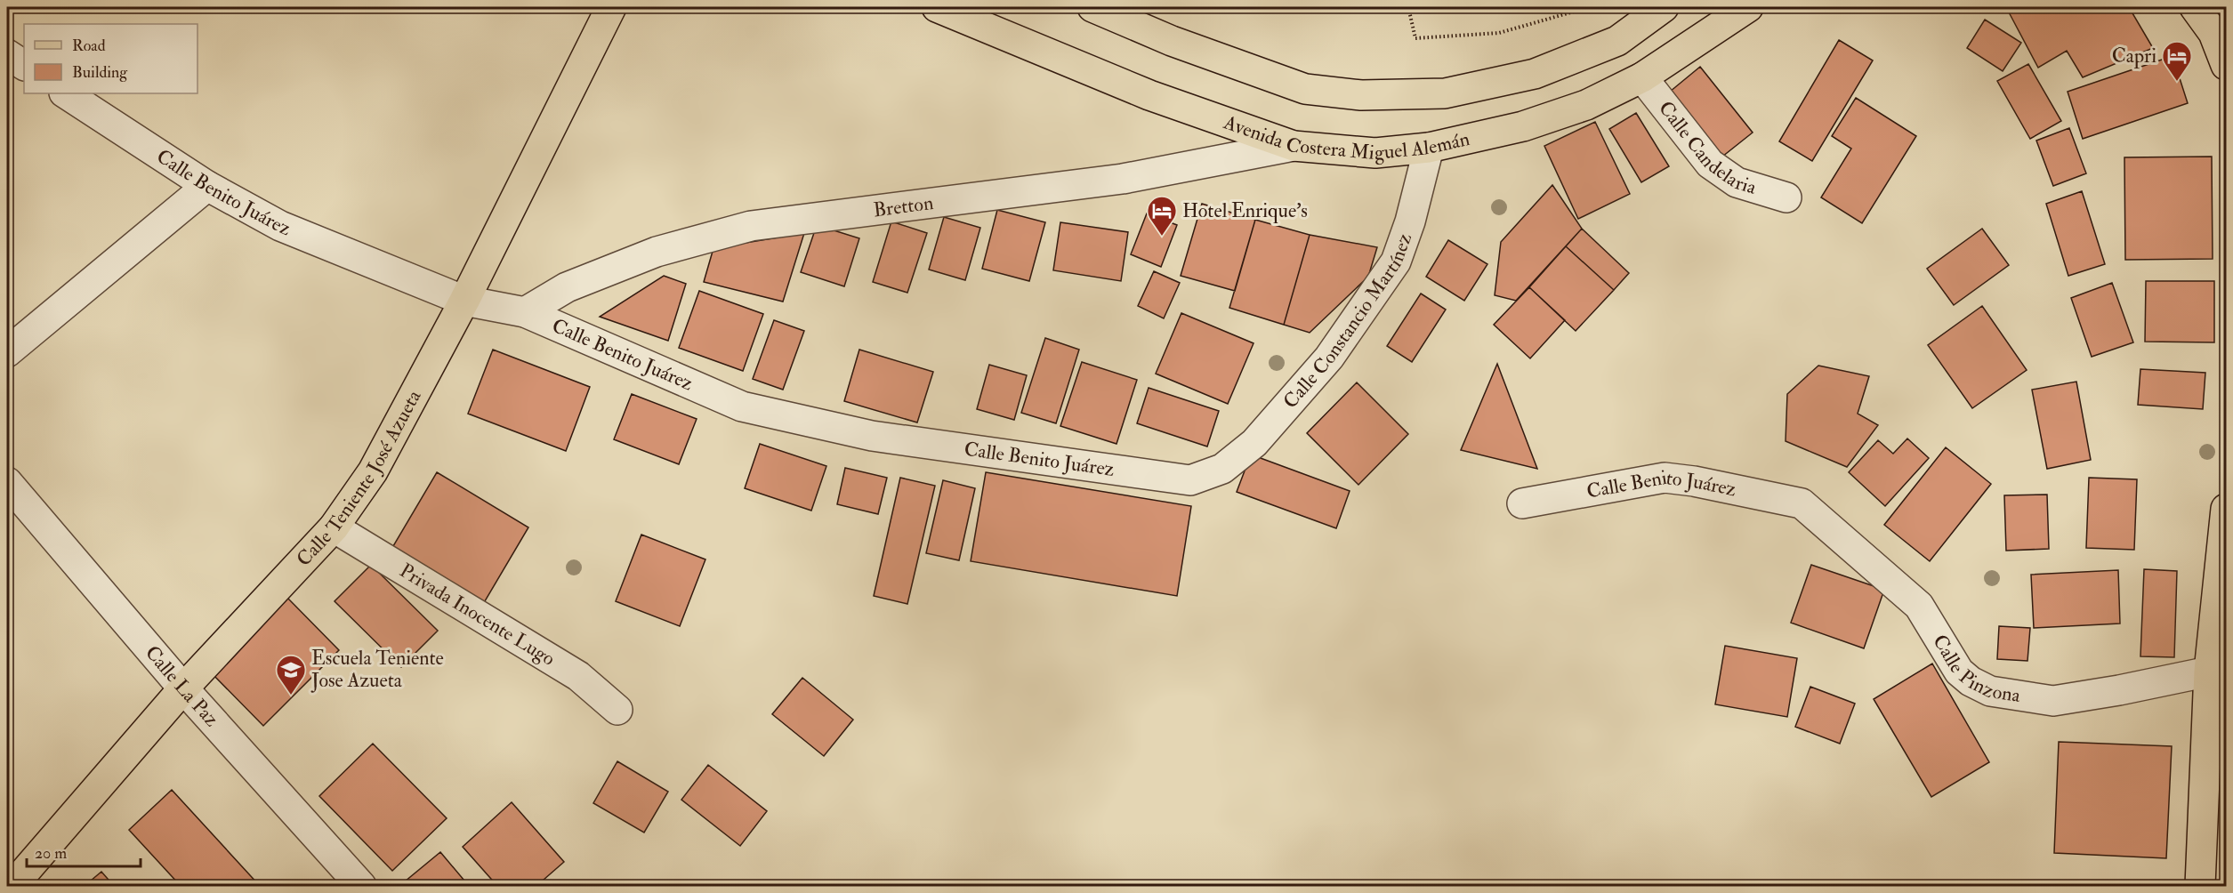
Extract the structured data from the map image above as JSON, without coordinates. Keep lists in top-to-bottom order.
{
  "streets": {
    "main road": ["Avenida Costera Miguel Alemán", "Calle Teniente José Azueta"],
    "street": [
      "Calle Candelaria",
      "Calle Benito Juárez",
      "Bretton",
      "Calle Constancio Martínez",
      "Privada Inocente Lugo",
      "Calle Pinzona",
      "Calle La Paz"
    ]
  },
  "crossings": [
    ["Avenida Costera Miguel Alemán", "Calle Candelaria"],
    ["Avenida Costera Miguel Alemán", "Bretton"],
    ["Avenida Costera Miguel Alemán", "Calle Constancio Martínez"],
    ["Calle Benito Juárez", "Bretton"],
    ["Calle Benito Juárez", "Calle Constancio Martínez"],
    ["Calle Benito Juárez", "Calle Teniente José Azueta"],
    ["Calle Benito Juárez", "Calle Pinzona"],
    ["Calle Teniente José Azueta", "Privada Inocente Lugo"],
    ["Calle Teniente José Azueta", "Calle La Paz"]
  ],
  "places": {
    "hotel": ["Capri", "Hotel Enrique’s"],
    "school or university": ["Escuela Teniente Jose Azueta"]
  },
  "legend": ["Road", "Building"],
  "scale_bar": "20 m"
}
